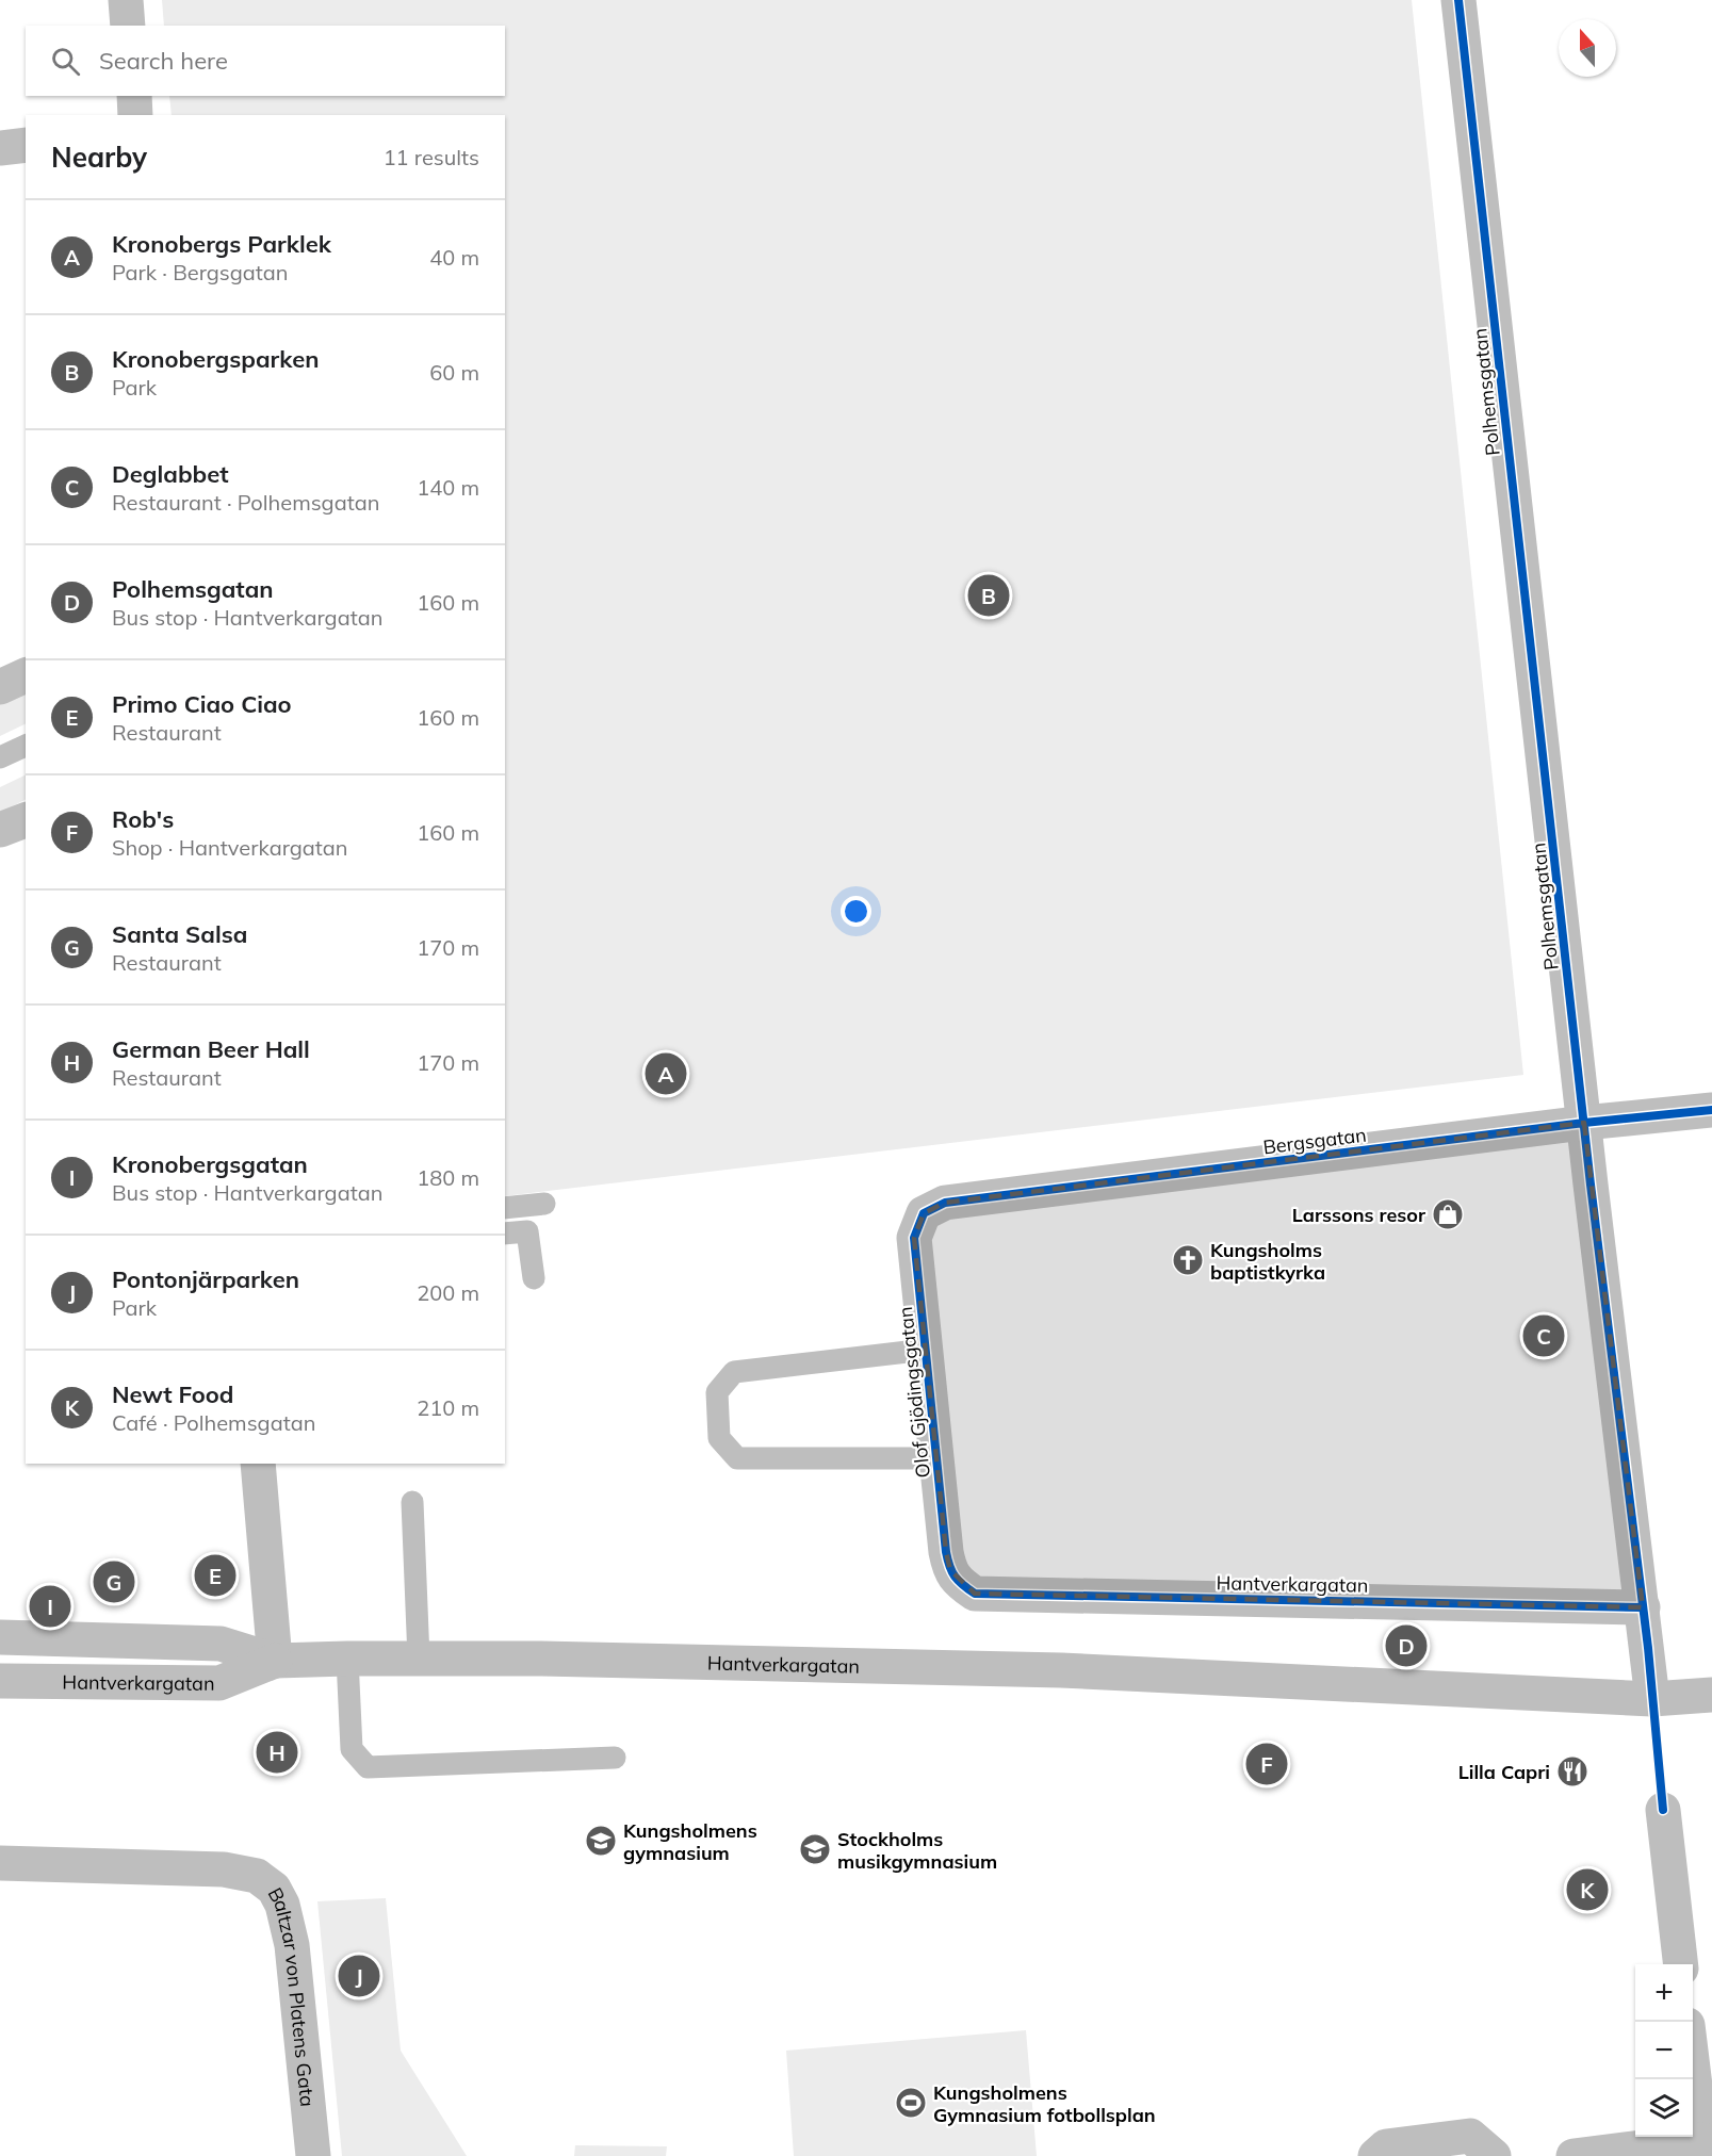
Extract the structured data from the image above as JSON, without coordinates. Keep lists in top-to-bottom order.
{
  "streets": {
    "street": [
      "Polhemsgatan",
      "Bergsgatan",
      "Olof Gjödingsgatan",
      "Hantverkargatan",
      "Baltzar von Platens Gata"
    ]
  },
  "crossings": [
    ["Polhemsgatan", "Bergsgatan"],
    ["Polhemsgatan", "Hantverkargatan"],
    ["Bergsgatan", "Olof Gjödingsgatan"],
    ["Olof Gjödingsgatan", "Hantverkargatan"]
  ],
  "places": {
    "shop": ["Larssons resor"],
    "church": ["Kungsholms baptistkyrka"],
    "restaurant": ["Lilla Capri"],
    "school or university": ["Kungsholmens gymnasium", "Stockholms musikgymnasium"],
    "sports": ["Kungsholmens Gymnasium fotbollsplan"]
  },
  "north": "top",
  "page": {
    "search": "Search here",
    "heading": ["Nearby", "11 results"],
    "list": [
      {
        "mark": "A",
        "name": "Kronobergs Parklek",
        "note": "Park · Bergsgatan",
        "value": "40 m"
      },
      {
        "mark": "B",
        "name": "Kronobergsparken",
        "note": "Park",
        "value": "60 m"
      },
      {
        "mark": "C",
        "name": "Deglabbet",
        "note": "Restaurant · Polhemsgatan",
        "value": "140 m"
      },
      {
        "mark": "D",
        "name": "Polhemsgatan",
        "note": "Bus stop · Hantverkargatan",
        "value": "160 m"
      },
      {
        "mark": "E",
        "name": "Primo Ciao Ciao",
        "note": "Restaurant",
        "value": "160 m"
      },
      {
        "mark": "F",
        "name": "Rob's",
        "note": "Shop · Hantverkargatan",
        "value": "160 m"
      },
      {
        "mark": "G",
        "name": "Santa Salsa",
        "note": "Restaurant",
        "value": "170 m"
      },
      {
        "mark": "H",
        "name": "German Beer Hall",
        "note": "Restaurant",
        "value": "170 m"
      },
      {
        "mark": "I",
        "name": "Kronobergsgatan",
        "note": "Bus stop · Hantverkargatan",
        "value": "180 m"
      },
      {
        "mark": "J",
        "name": "Pontonjärparken",
        "note": "Park",
        "value": "200 m"
      },
      {
        "mark": "K",
        "name": "Newt Food",
        "note": "Café · Polhemsgatan",
        "value": "210 m"
      }
    ],
    "pins": [
      "B",
      "A",
      "C",
      "E",
      "G",
      "I",
      "D",
      "H",
      "F",
      "K",
      "J"
    ],
    "map_buttons": ["+", "−"]
  }
}
